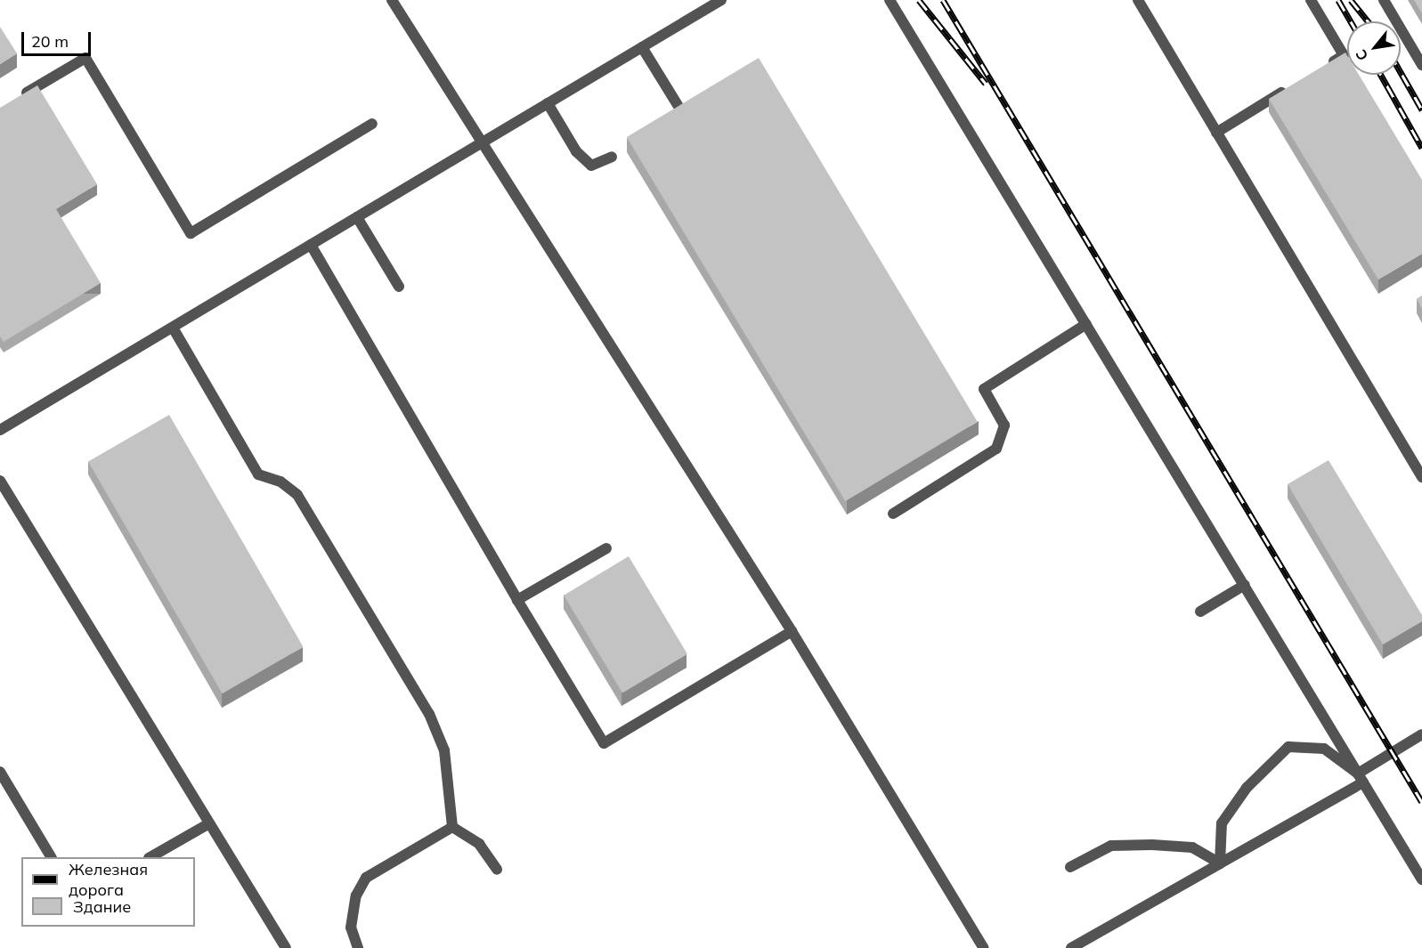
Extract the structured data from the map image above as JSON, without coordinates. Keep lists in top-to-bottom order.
{
  "legend": ["Железная дорога", "Здание"],
  "scale_bar": "20 m",
  "north": "bottom left"
}
